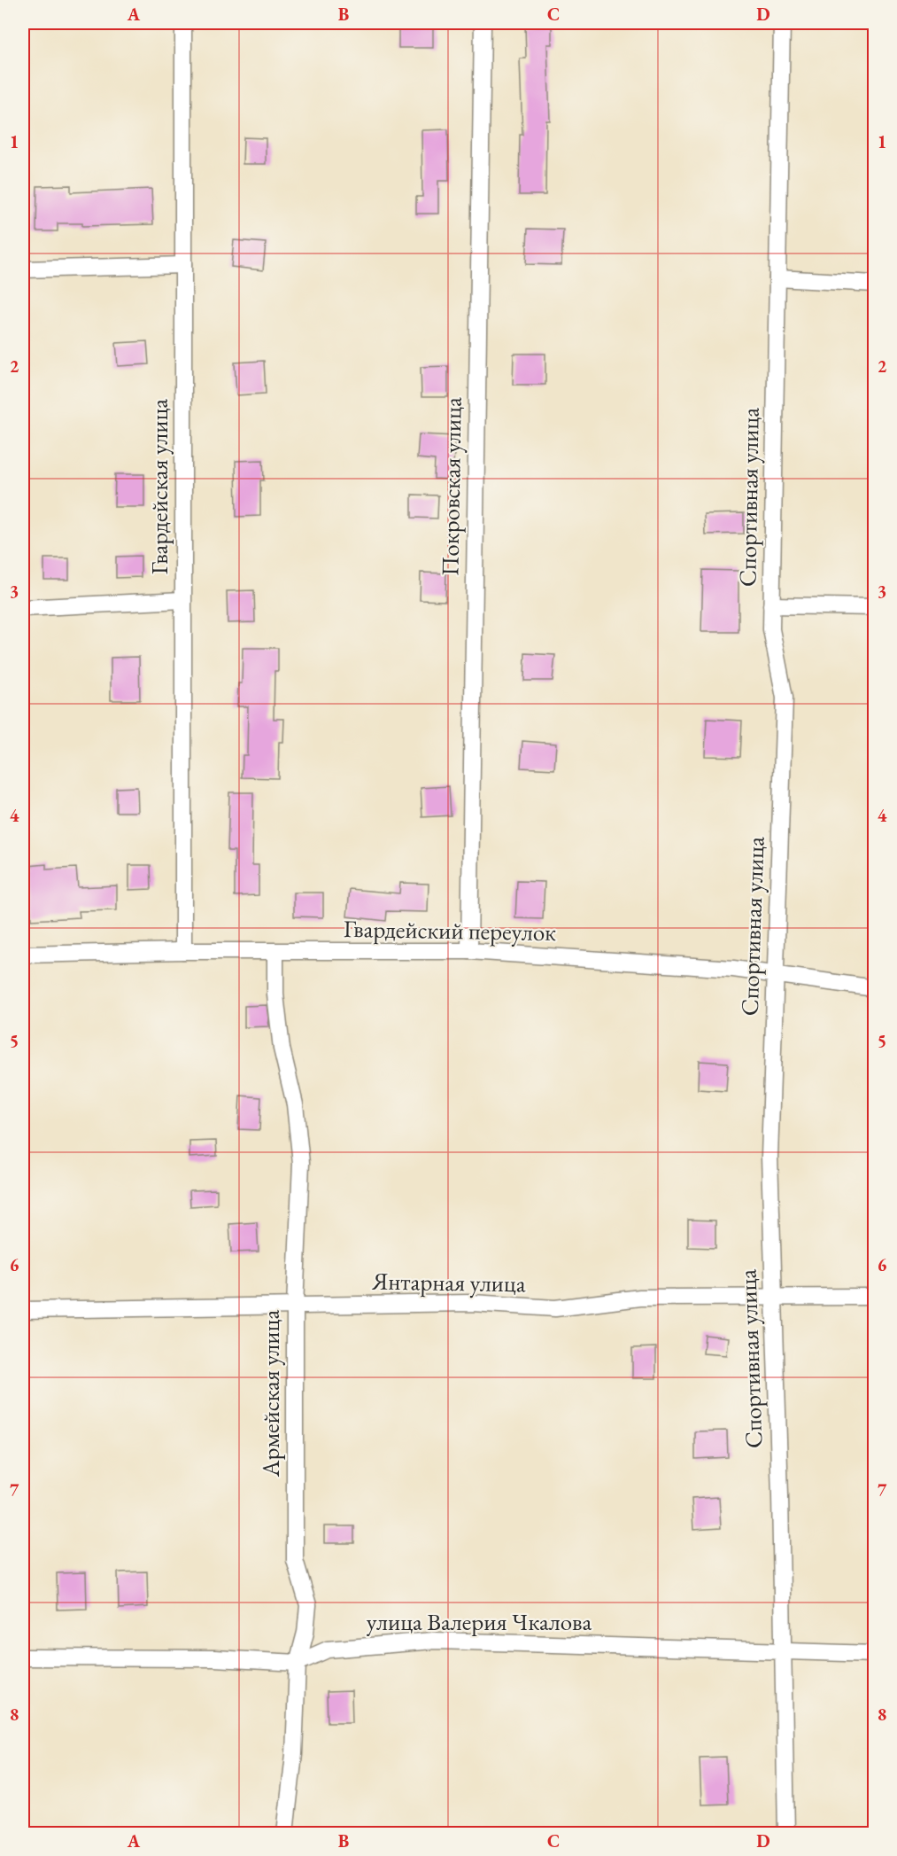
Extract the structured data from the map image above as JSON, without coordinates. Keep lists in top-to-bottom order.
{
  "streets": {
    "street": [
      "Гвардейская улица",
      "Покровская улица",
      "Спортивная улица",
      "Гвардейский переулок",
      "Янтарная улица",
      "Армейская улица",
      "улица Валерия Чкалова"
    ]
  },
  "crossings": [
    ["Гвардейская улица", "Гвардейский переулок"],
    ["Покровская улица", "Гвардейский переулок"],
    ["Спортивная улица", "Гвардейский переулок"],
    ["Спортивная улица", "Янтарная улица"],
    ["Спортивная улица", "улица Валерия Чкалова"],
    ["Гвардейский переулок", "Армейская улица"],
    ["Янтарная улица", "Армейская улица"],
    ["Армейская улица", "улица Валерия Чкалова"]
  ],
  "grid": {
    "columns": [
      "A",
      "B",
      "C",
      "D"
    ],
    "rows": [
      "1",
      "2",
      "3",
      "4",
      "5",
      "6",
      "7",
      "8"
    ]
  }
}
